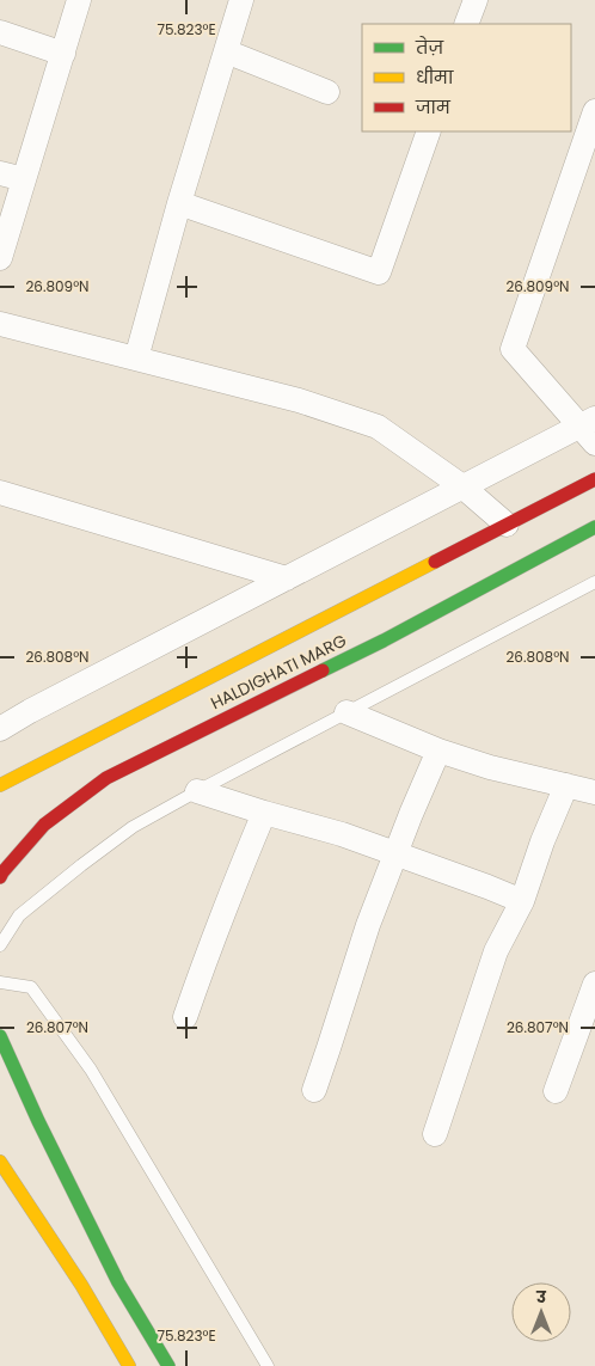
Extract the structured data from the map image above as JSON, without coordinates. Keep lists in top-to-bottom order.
{
  "streets": {
    "street": ["HALDIGHATI MARG"]
  },
  "legend": ["तेज़", "धीमा", "जाम"],
  "north": "top",
  "coordinates": [
    "75.823°E",
    "26.809°N",
    "26.808°N",
    "26.807°N"
  ]
}
